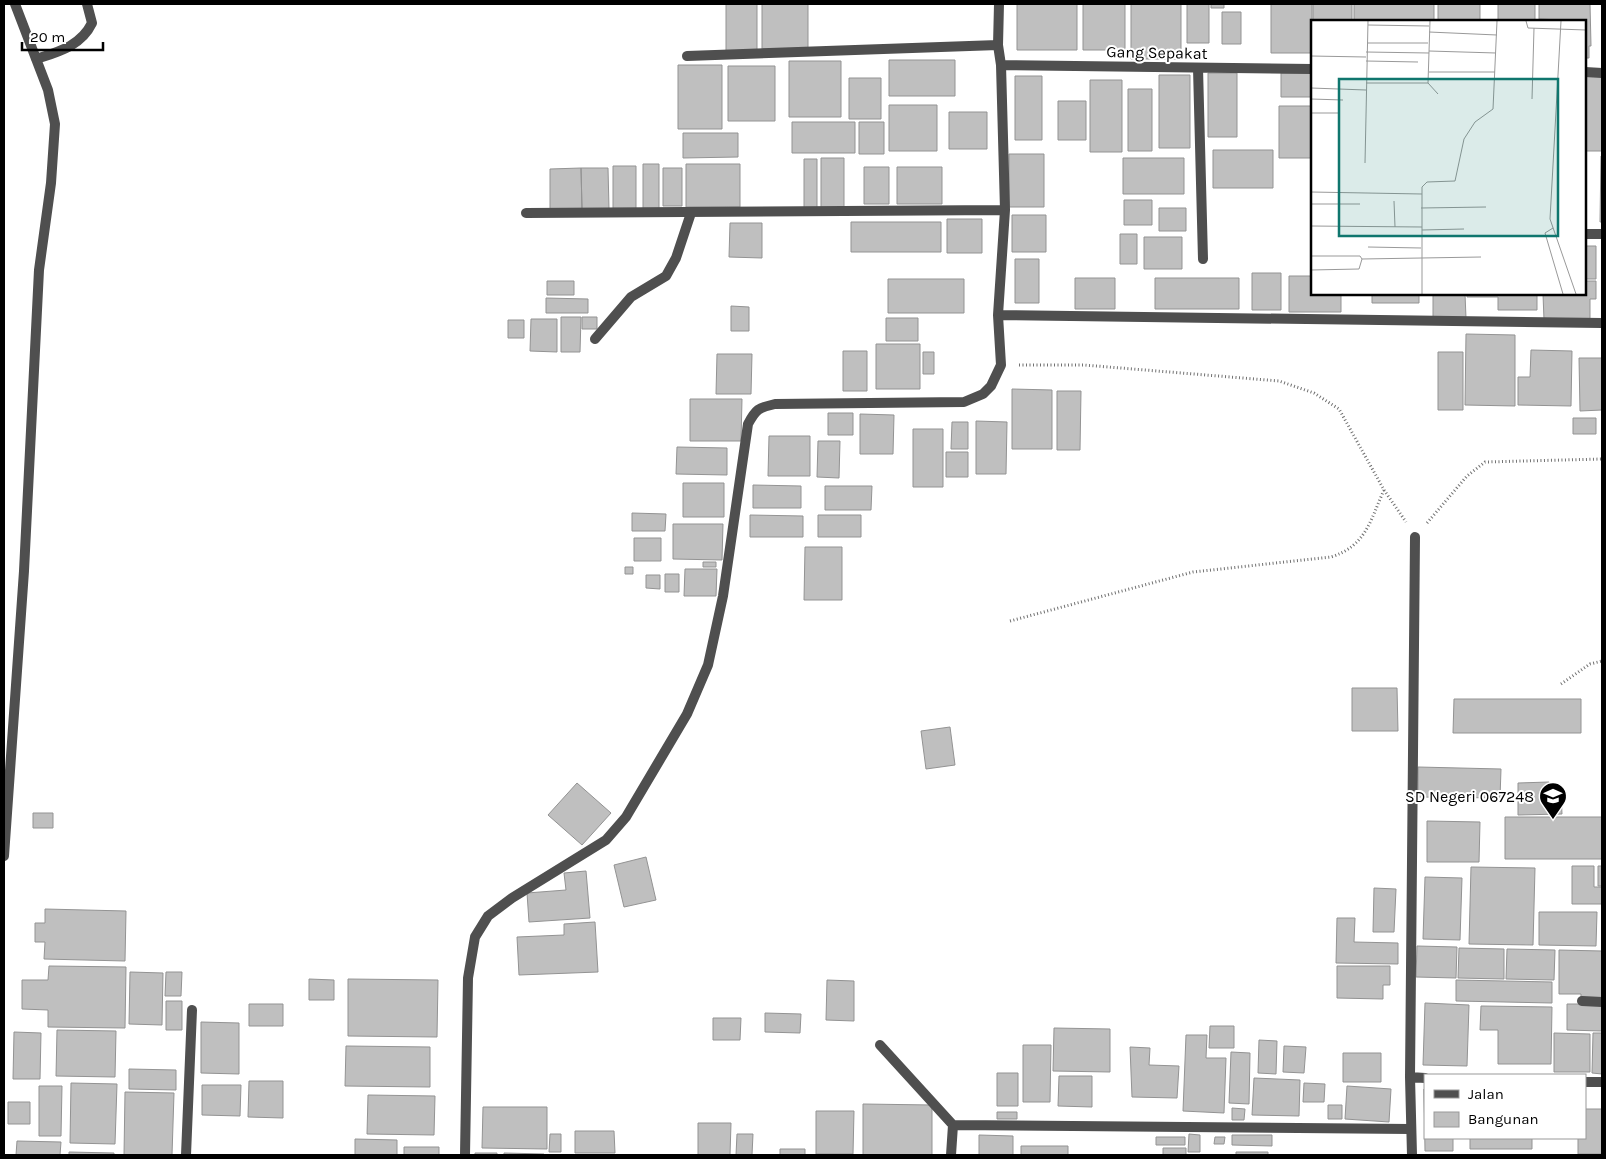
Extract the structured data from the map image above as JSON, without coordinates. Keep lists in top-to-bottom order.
{
  "streets": {
    "street": ["Gang Sepakat"]
  },
  "places": {
    "school or university": ["SD Negeri 067248"]
  },
  "legend": ["Jalan", "Bangunan"],
  "scale_bar": "20 m"
}
